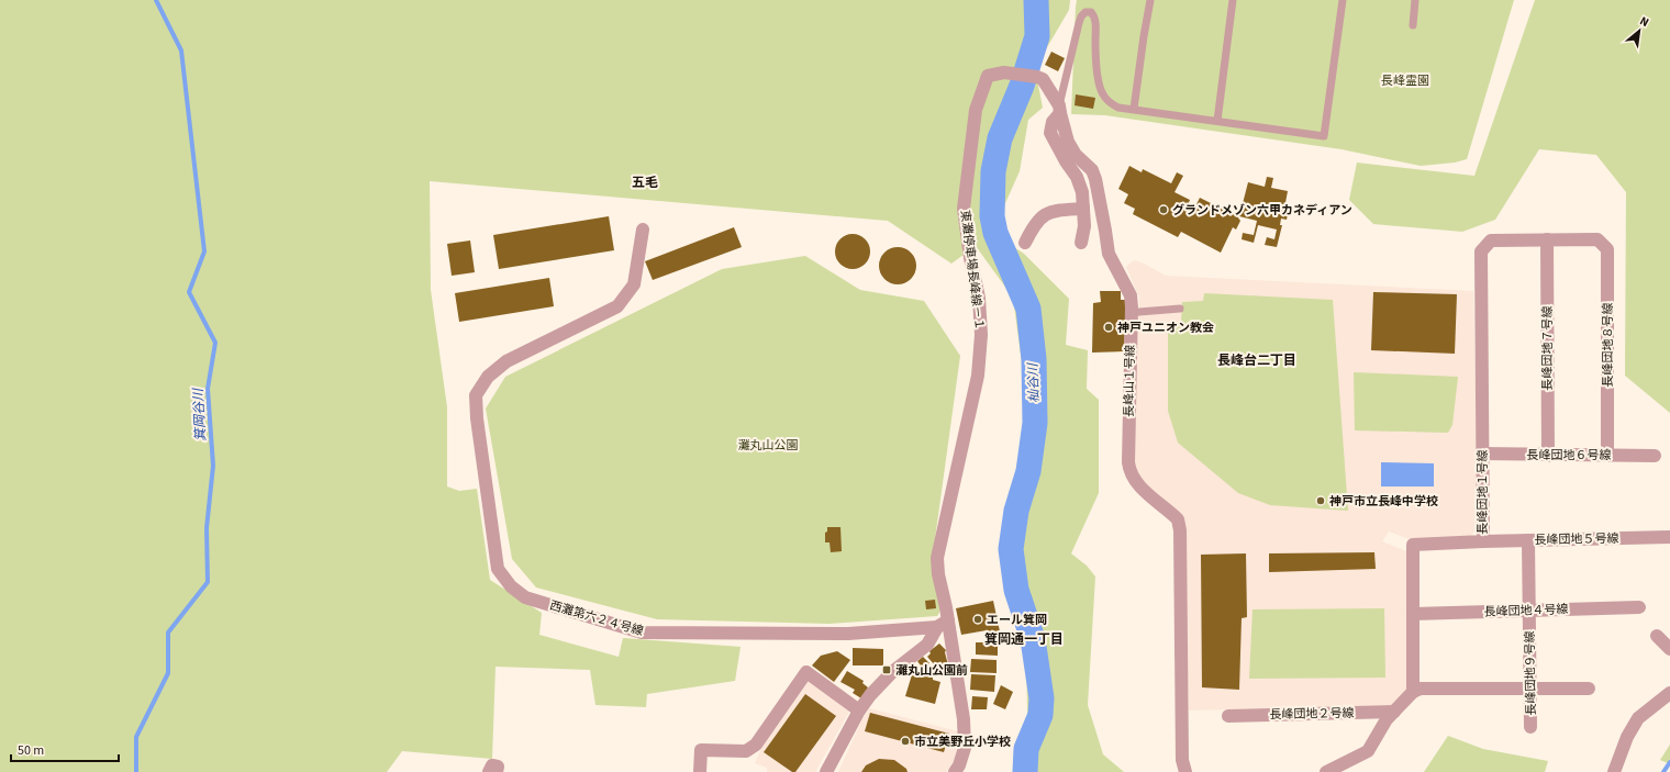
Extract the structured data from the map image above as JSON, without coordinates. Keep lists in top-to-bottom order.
{
  "streets": {
    "street": [
      "東灘停車場長峰線－１",
      "長峰団地８号線",
      "長峰団地７号線",
      "長峰山１号線",
      "長峰団地６号線",
      "長峰団地１号線",
      "長峰団地５号線",
      "長峰団地４号線",
      "西灘第六２４号線",
      "長峰団地９号線",
      "長峰団地２号線"
    ]
  },
  "crossings": [
    ["東灘停車場長峰線－１", "長峰山１号線"],
    ["東灘停車場長峰線－１", "西灘第六２４号線"],
    ["長峰団地８号線", "長峰団地６号線"],
    ["長峰団地８号線", "長峰団地１号線"],
    ["長峰団地７号線", "長峰団地６号線"],
    ["長峰団地７号線", "長峰団地１号線"],
    ["長峰団地６号線", "長峰団地１号線"],
    ["長峰団地１号線", "長峰団地５号線"],
    ["長峰団地１号線", "長峰団地４号線"],
    ["長峰団地５号線", "長峰団地９号線"],
    ["長峰団地４号線", "長峰団地９号線"]
  ],
  "districts": ["五毛", "長峰台二丁目", "箕岡通一丁目"],
  "water": ["杣谷川", "箕岡谷川"],
  "parks": ["長峰霊園", "灘丸山公園"],
  "places": {
    "other": [
      "グランドメゾン六甲カネディアン",
      "神戸ユニオン教会",
      "神戸市立長峰中学校",
      "エール箕岡",
      "市立美野丘小学校"
    ],
    "transit": ["灘丸山公園前"]
  },
  "scale_bar": "50 m",
  "north": "top right"
}
